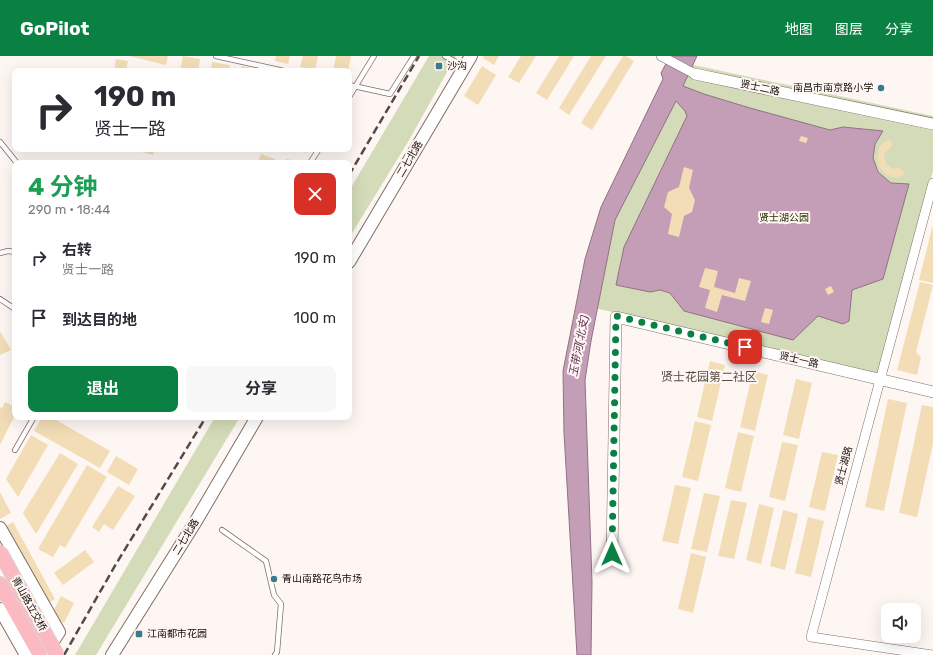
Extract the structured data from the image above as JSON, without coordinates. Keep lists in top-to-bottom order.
{
  "streets": {
    "main road": ["二七北路", "青山路立交桥"],
    "street": ["贤士二路", "贤士一路", "贤士湖路"]
  },
  "crossings": [
    ["贤士一路", "贤士湖路"]
  ],
  "districts": ["贤士花园第二社区"],
  "water": ["玉带河(北支)"],
  "parks": ["贤士湖公园"],
  "places": {
    "transit": ["沙沟", "江南都市花园"],
    "other": ["南昌市南京路小学", "青山南路花鸟市场"]
  },
  "page": {
    "header": "GoPilot",
    "nav": ["地图", "图层", "分享"],
    "turn": ["190 m", "贤士一路"],
    "heading": ["4 分钟", "290 m · 18:44"],
    "list": [
      {
        "name": "右转",
        "note": "贤士一路",
        "value": "190 m"
      },
      {
        "name": "到达目的地",
        "value": "100 m"
      }
    ],
    "buttons": ["退出", "分享"]
  }
}
